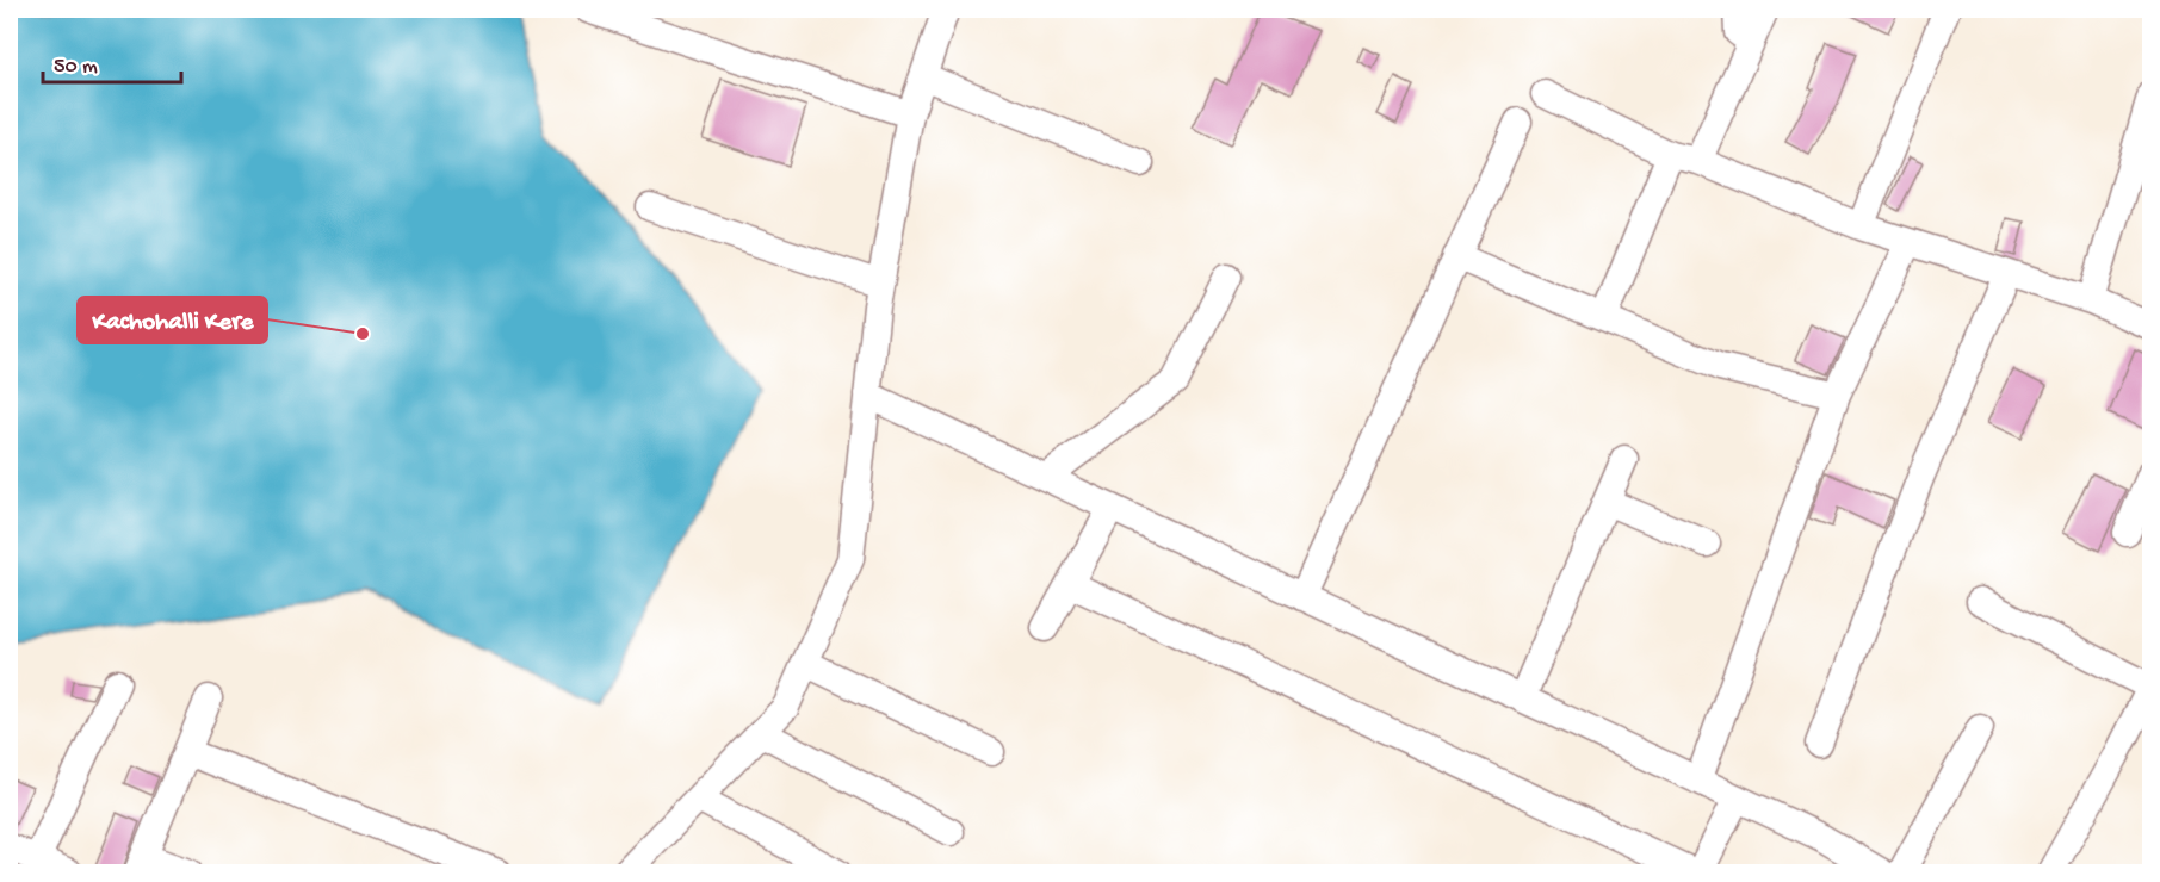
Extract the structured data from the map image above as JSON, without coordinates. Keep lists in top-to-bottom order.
{
  "places": ["Kachohalli Kere"],
  "scale_bar": "50 m"
}
